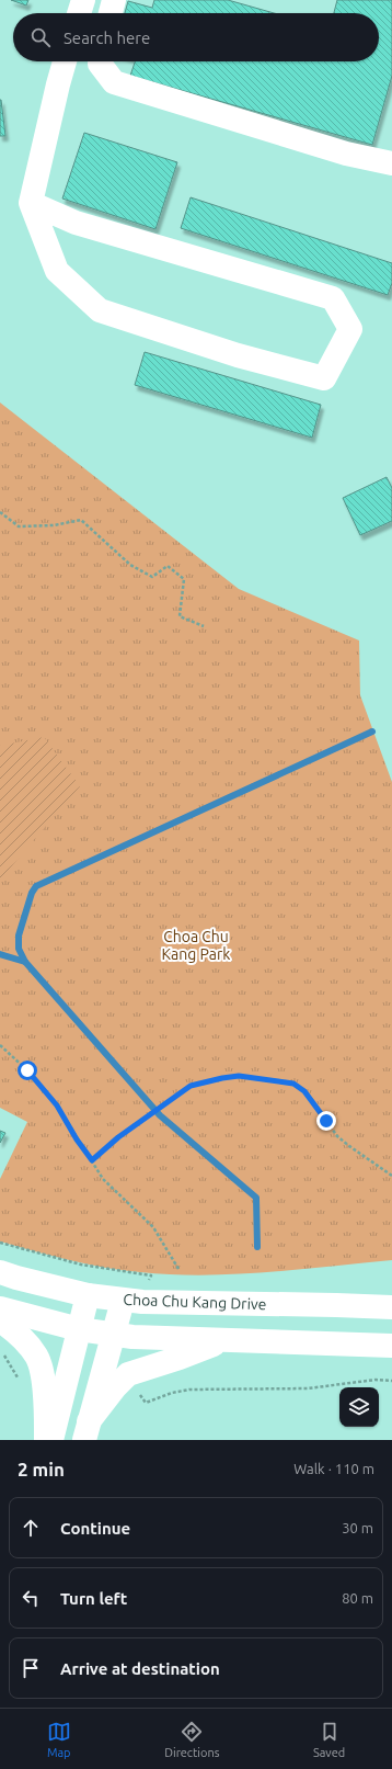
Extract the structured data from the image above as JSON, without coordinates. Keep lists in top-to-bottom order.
{
  "streets": {
    "main road": ["Choa Chu Kang Drive"]
  },
  "parks": ["Choa Chu Kang Park"],
  "page": {
    "search": "Search here",
    "heading": ["2 min", "Walk · 110 m"],
    "list": [
      ["Continue", "30 m"],
      ["Turn left", "80 m"],
      "Arrive at destination"
    ],
    "nav": ["Map", "Directions", "Saved"]
  }
}
